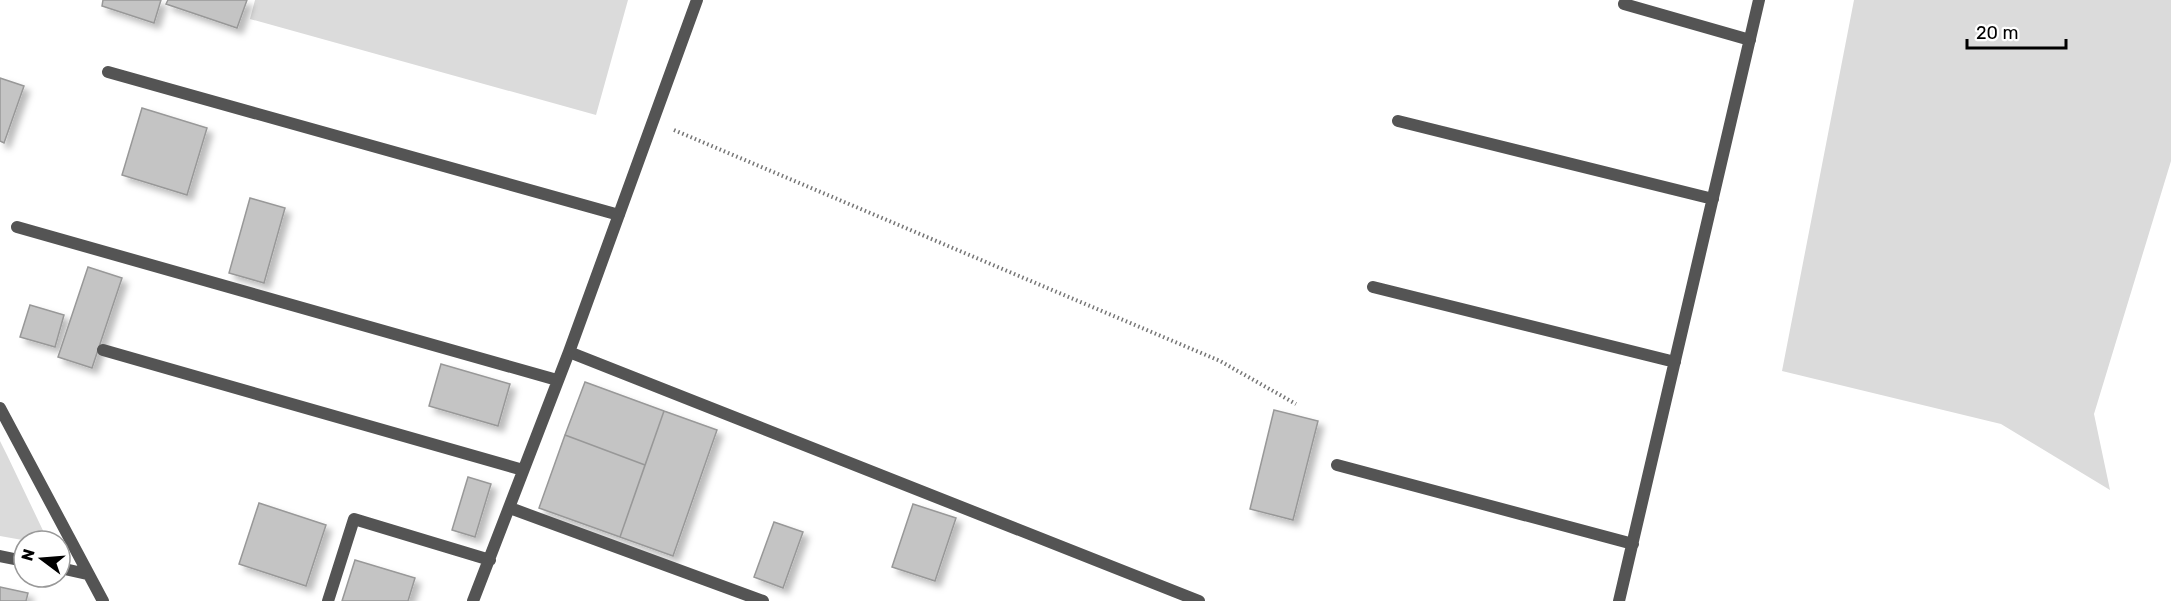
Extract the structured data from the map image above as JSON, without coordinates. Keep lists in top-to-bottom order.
{
  "scale_bar": "20 m",
  "north": "left"
}
